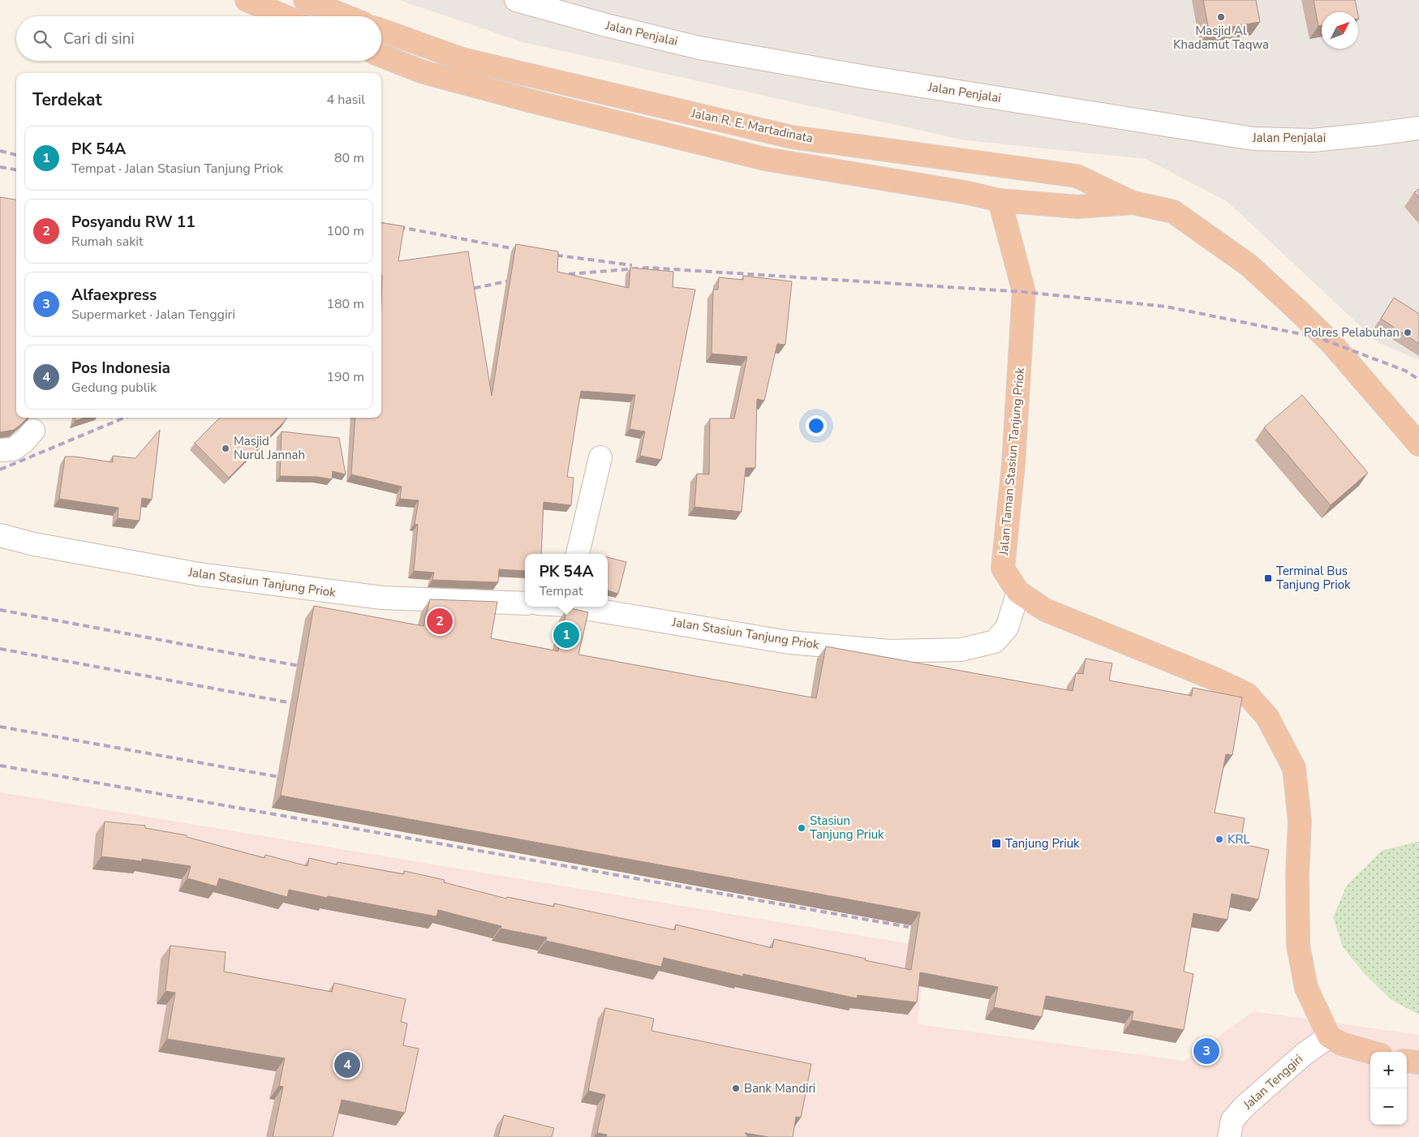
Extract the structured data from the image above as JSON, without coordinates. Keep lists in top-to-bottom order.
{
  "streets": {
    "highway": ["Jalan R. E. Martadinata", "Jalan Taman Stasiun Tanjung Priok"],
    "street": ["Jalan Penjalai", "Jalan Stasiun Tanjung Priok", "Jalan Tenggiri"]
  },
  "crossings": [
    ["Jalan Taman Stasiun Tanjung Priok", "Jalan Stasiun Tanjung Priok"],
    ["Jalan Taman Stasiun Tanjung Priok", "Jalan Tenggiri"]
  ],
  "places": {
    "other": [
      "Masjid Al Khadamut Taqwa",
      "Polres Pelabuhan",
      "Masjid Nurul Jannah",
      "Stasiun Tanjung Priuk",
      "KRL",
      "Bank Mandiri"
    ],
    "transit": ["Terminal Bus Tanjung Priok", "Tanjung Priuk"]
  },
  "north": "top right",
  "page": {
    "search": "Cari di sini",
    "heading": ["Terdekat", "4 hasil"],
    "list": [
      {
        "mark": "1",
        "name": "PK 54A",
        "note": "Tempat · Jalan Stasiun Tanjung Priok",
        "value": "80 m"
      },
      {
        "mark": "2",
        "name": "Posyandu RW 11",
        "note": "Rumah sakit",
        "value": "100 m"
      },
      {
        "mark": "3",
        "name": "Alfaexpress",
        "note": "Supermarket · Jalan Tenggiri",
        "value": "180 m"
      },
      {
        "mark": "4",
        "name": "Pos Indonesia",
        "note": "Gedung publik",
        "value": "190 m"
      }
    ],
    "popup": ["PK 54A", "Tempat"],
    "pins": [
      "2",
      "1",
      "3",
      "4"
    ],
    "map_buttons": ["+", "−"]
  }
}
